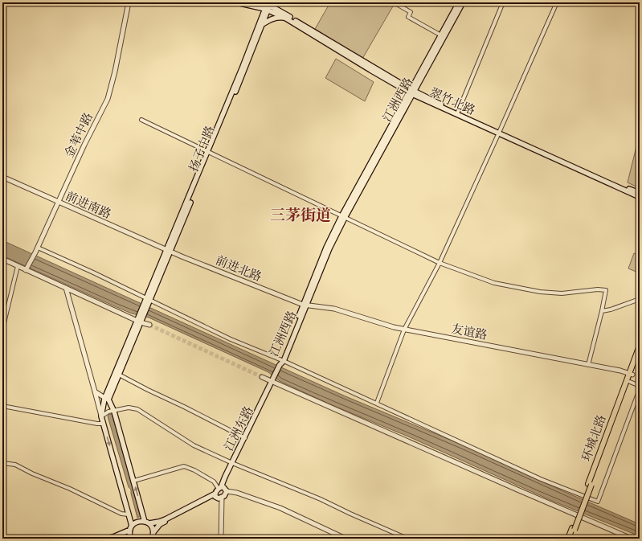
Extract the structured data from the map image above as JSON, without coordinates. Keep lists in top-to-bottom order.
{
  "streets": {
    "main road": [
      "江洲西路",
      "翠竹北路",
      "扬子中路",
      "江洲东路",
      "环城北路"
    ],
    "street": [
      "金苇中路",
      "前进南路",
      "前进北路",
      "友谊路"
    ]
  },
  "crossings": [
    ["江洲西路", "翠竹北路"],
    ["江洲西路", "前进北路"],
    ["江洲西路", "友谊路"],
    ["江洲西路", "江洲东路"],
    ["翠竹北路", "扬子中路"],
    ["金苇中路", "前进南路"],
    ["扬子中路", "前进南路"],
    ["扬子中路", "前进北路"],
    ["前进南路", "前进北路"],
    ["前进北路", "友谊路"],
    ["友谊路", "环城北路"]
  ],
  "districts": ["三茅街道"]
}
